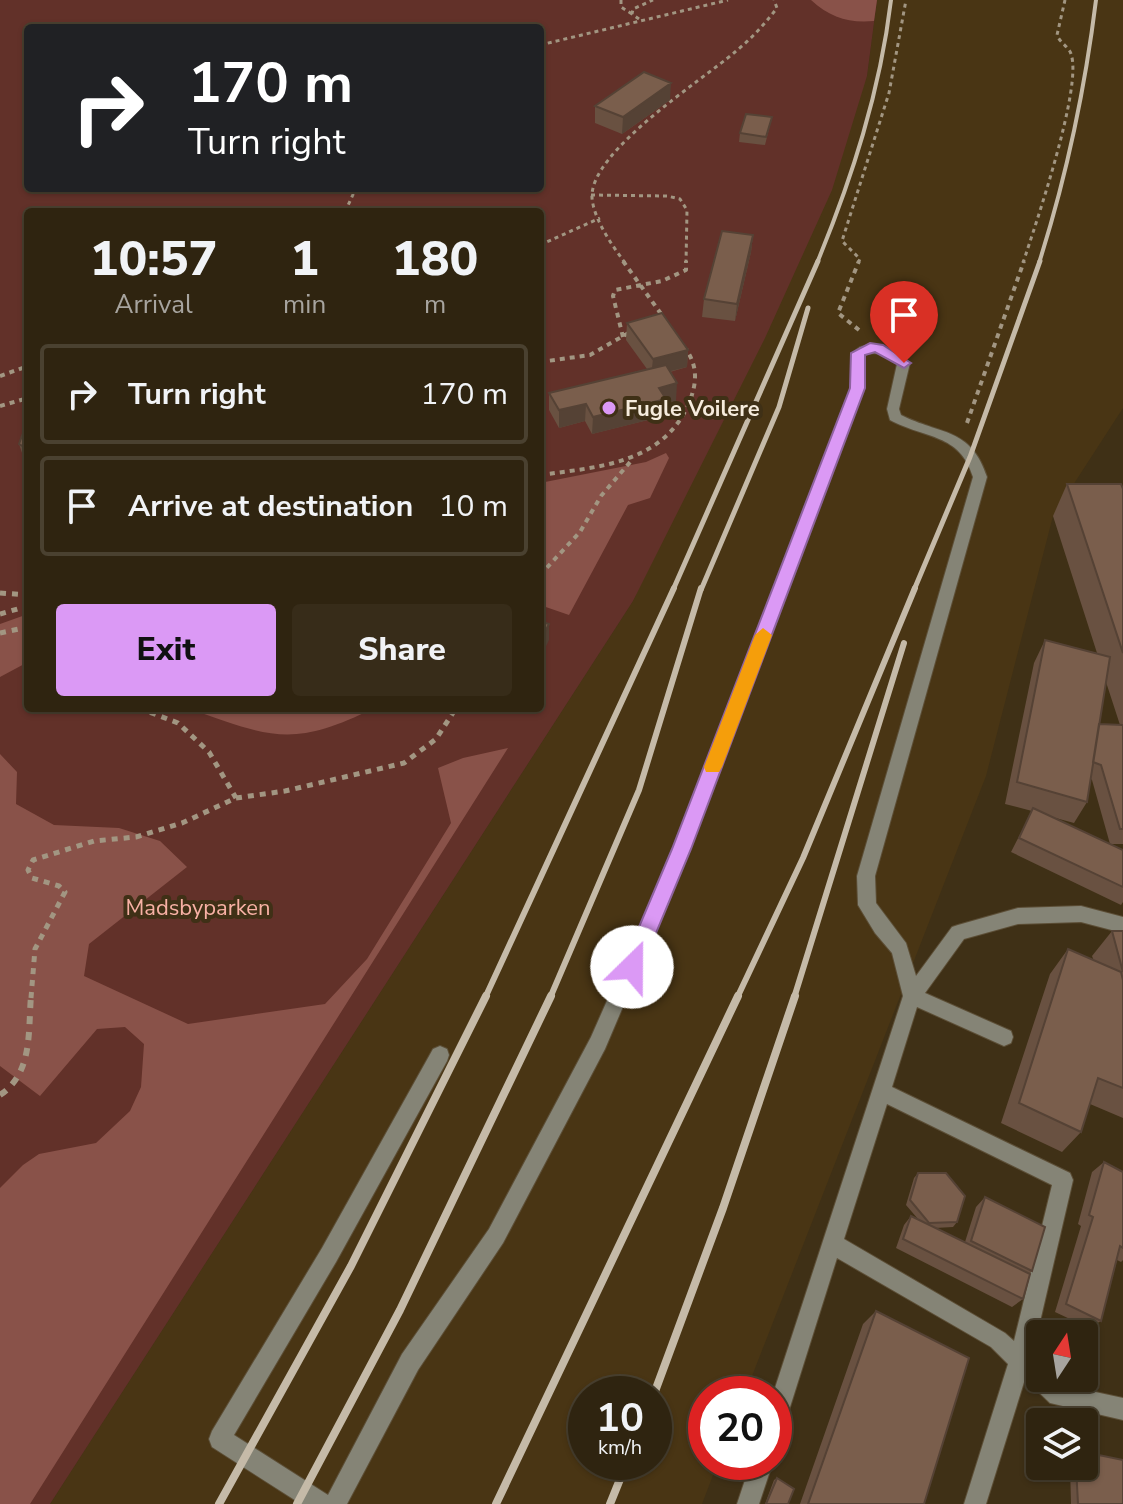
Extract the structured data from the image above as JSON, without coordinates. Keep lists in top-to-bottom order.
{
  "parks": ["Madsbyparken"],
  "places": ["Fugle Voilere"],
  "north": "top",
  "page": {
    "turn": ["170 m", "Turn right"],
    "eta": [
      "10:57",
      "Arrival",
      "1",
      "min",
      "180",
      "m"
    ],
    "list": [
      {
        "name": "Turn right",
        "value": "170 m"
      },
      {
        "name": "Arrive at destination",
        "value": "10 m"
      }
    ],
    "buttons": ["Exit", "Share"],
    "speed": "10 km/h",
    "limit": "20"
  }
}
